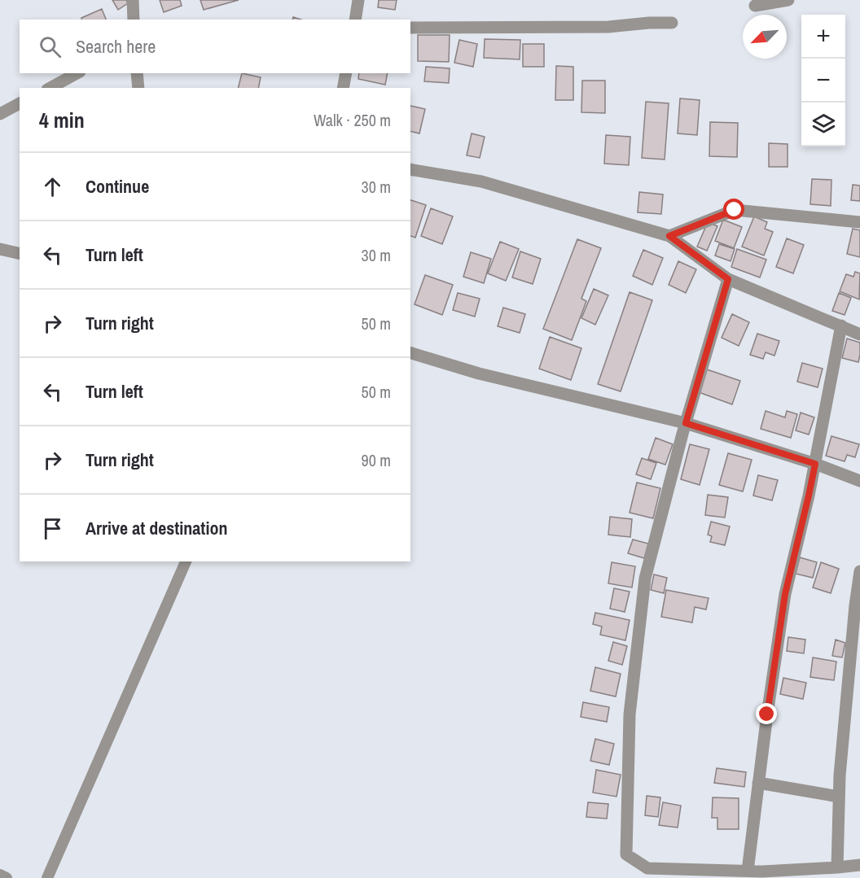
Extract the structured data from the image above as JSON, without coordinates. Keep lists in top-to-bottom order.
{
  "north": "bottom left",
  "page": {
    "map_buttons": ["+", "−"],
    "search": "Search here",
    "heading": ["4 min", "Walk · 250 m"],
    "list": [
      ["Continue", "30 m"],
      ["Turn left", "30 m"],
      ["Turn right", "50 m"],
      ["Turn left", "50 m"],
      ["Turn right", "90 m"],
      "Arrive at destination"
    ]
  }
}
